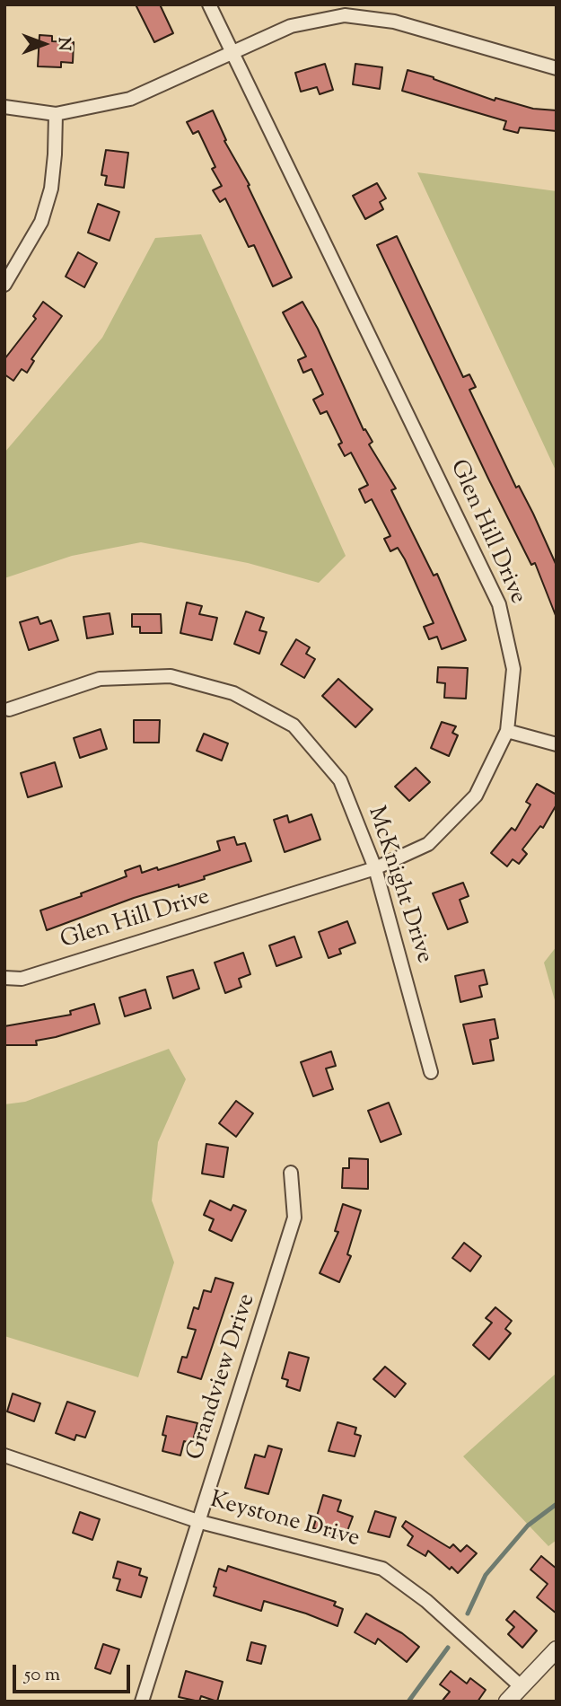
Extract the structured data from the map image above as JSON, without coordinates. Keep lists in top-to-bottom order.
{
  "streets": {
    "street": [
      "Glen Hill Drive",
      "McKnight Drive",
      "Grandview Drive",
      "Keystone Drive"
    ]
  },
  "crossings": [
    ["Glen Hill Drive", "McKnight Drive"],
    ["Grandview Drive", "Keystone Drive"]
  ],
  "scale_bar": "50 m",
  "north": "right"
}
